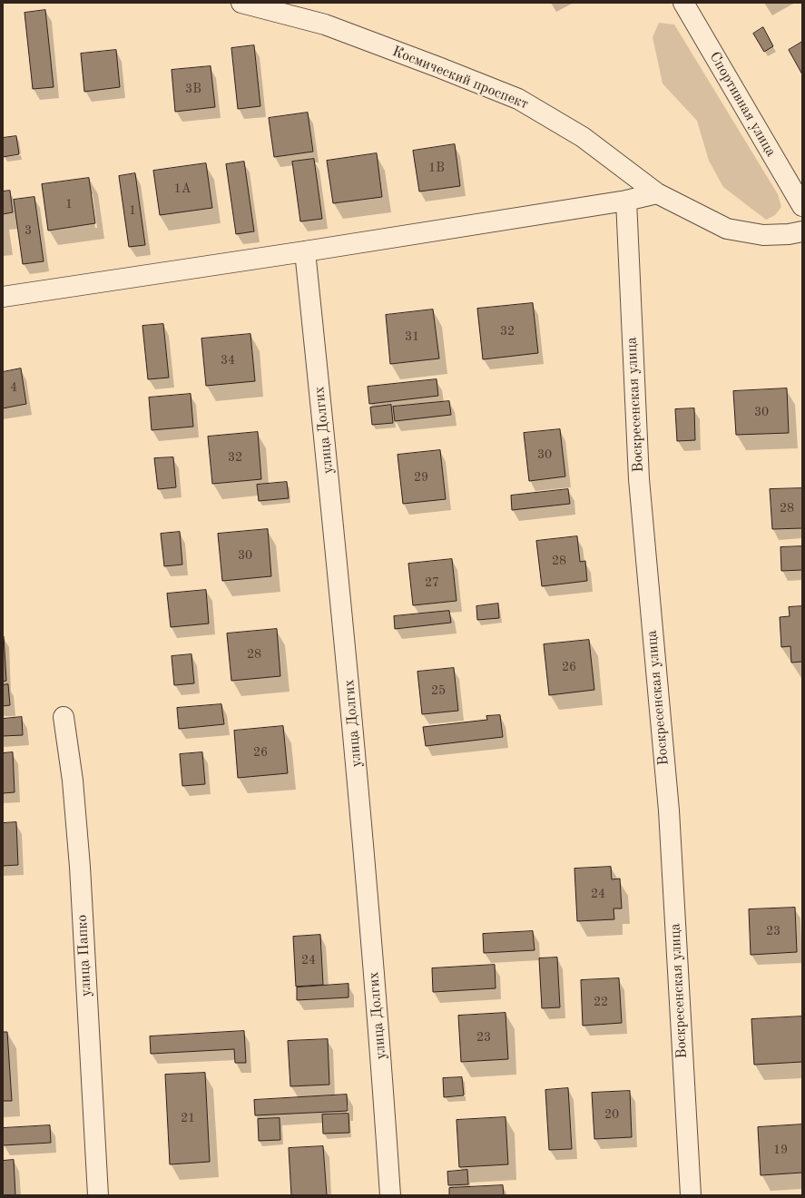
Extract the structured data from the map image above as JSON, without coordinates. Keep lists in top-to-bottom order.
{
  "streets": {
    "street": [
      "Космический проспект",
      "Спортивная улица",
      "Воскресенская улица",
      "улица Долгих",
      "улица Папко"
    ]
  },
  "house_numbers": [
    "3В",
    "1В",
    "1А",
    "1",
    "1",
    "3",
    "32",
    "31",
    "34",
    "4",
    "30",
    "30",
    "32",
    "29",
    "28",
    "30",
    "28",
    "27",
    "28",
    "26",
    "25",
    "26",
    "24",
    "23",
    "24",
    "22",
    "23",
    "20",
    "21",
    "19"
  ]
}
